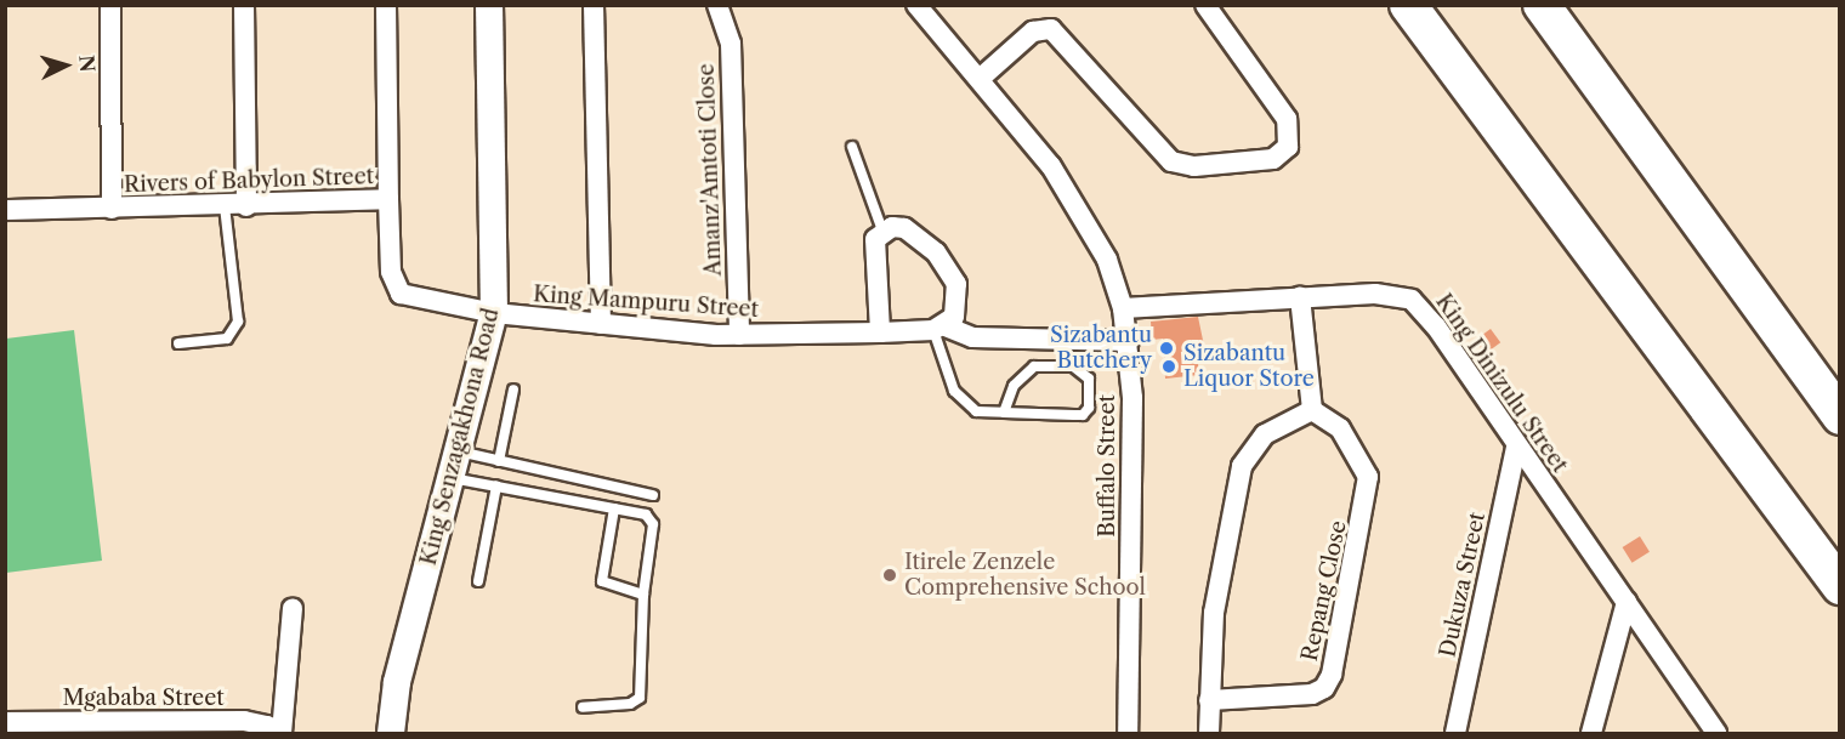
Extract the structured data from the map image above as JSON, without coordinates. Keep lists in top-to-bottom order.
{
  "streets": {
    "street": [
      "Amanz'Amtoti Close",
      "Rivers of Babylon Street",
      "King Mampuru Street",
      "King Dinizulu Street",
      "King Senzagakhona Road",
      "Buffalo Street",
      "Dukuza Street",
      "Repang Close",
      "Mgababa Street"
    ]
  },
  "crossings": [
    ["Amanz'Amtoti Close", "King Mampuru Street"],
    ["Rivers of Babylon Street", "King Mampuru Street"],
    ["Rivers of Babylon Street", "King Senzagakhona Road"],
    ["King Mampuru Street", "King Senzagakhona Road"],
    ["King Mampuru Street", "Buffalo Street"],
    ["King Dinizulu Street", "Buffalo Street"],
    ["King Dinizulu Street", "Dukuza Street"]
  ],
  "places": ["Sizabantu Butchery", "Sizabantu Liquor Store", "Itirele Zenzele Comprehensive School"],
  "north": "right"
}
